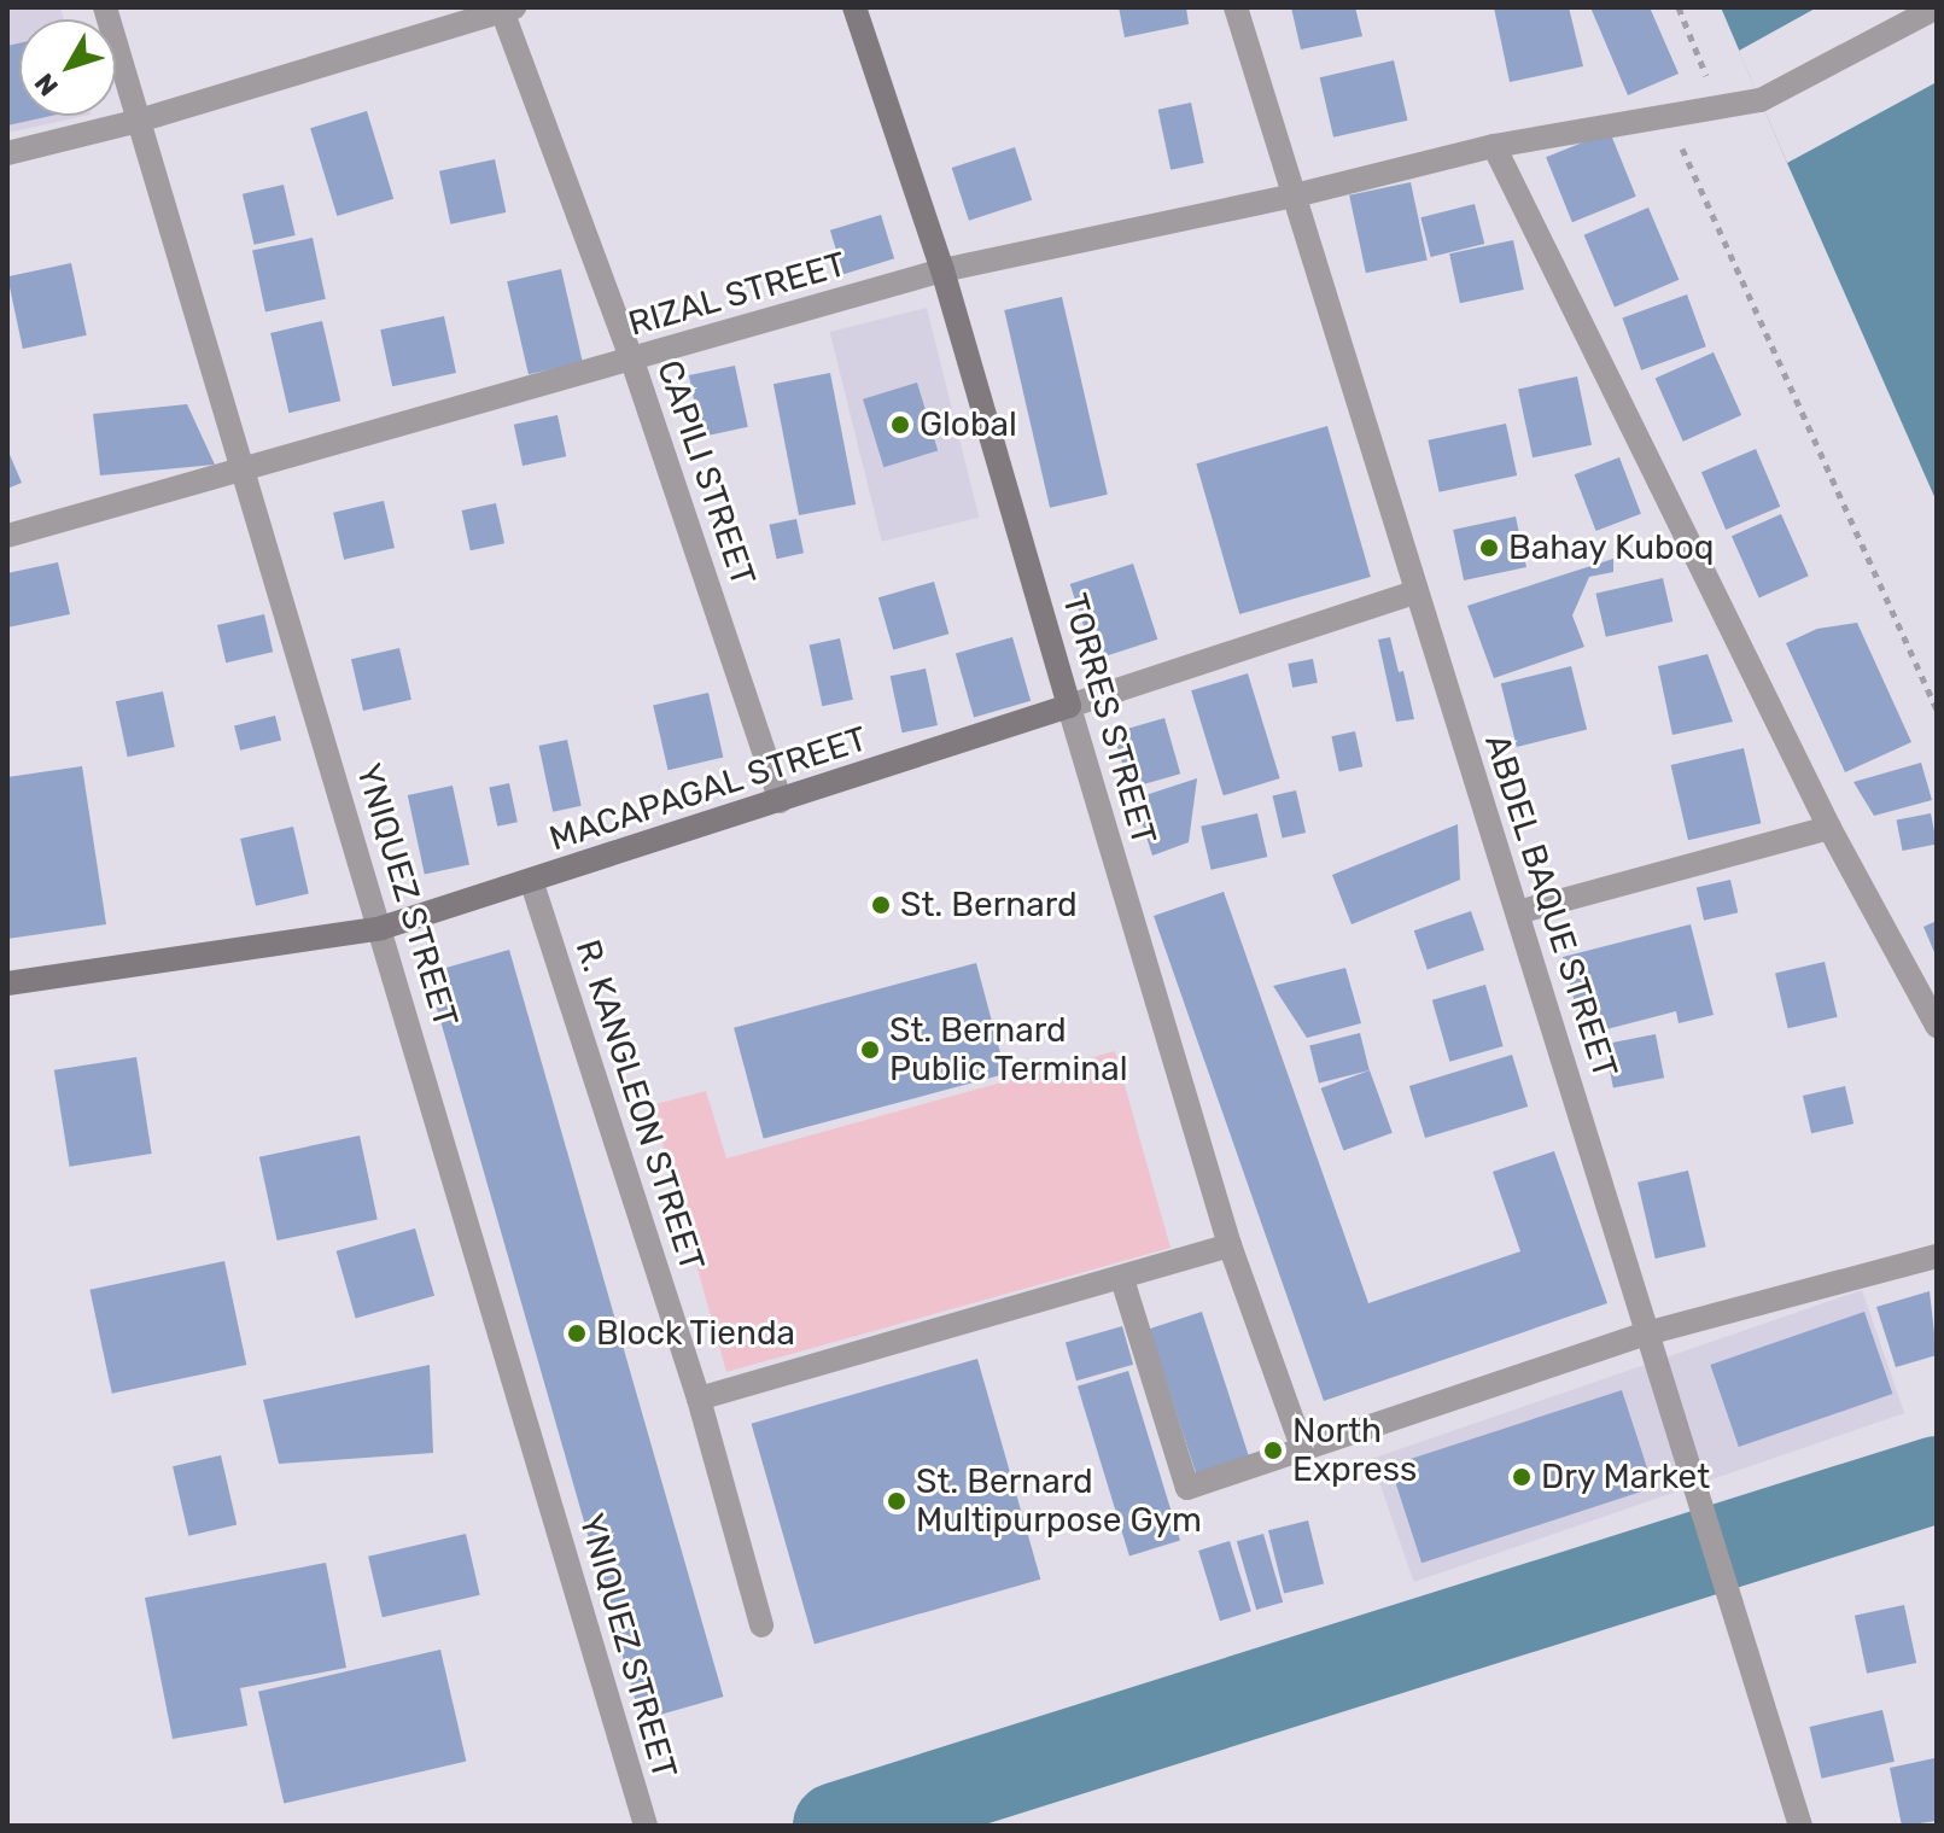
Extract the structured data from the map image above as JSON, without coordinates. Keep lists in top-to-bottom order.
{
  "streets": {
    "street": [
      "RIZAL STREET",
      "CAPILI STREET",
      "TORRES STREET",
      "MACAPAGAL STREET",
      "YNIQUEZ STREET",
      "ABDEL BAQUE STREET",
      "R. KANGLEON STREET"
    ]
  },
  "crossings": [
    ["RIZAL STREET", "CAPILI STREET"],
    ["RIZAL STREET", "TORRES STREET"],
    ["RIZAL STREET", "YNIQUEZ STREET"],
    ["RIZAL STREET", "ABDEL BAQUE STREET"],
    ["CAPILI STREET", "MACAPAGAL STREET"],
    ["TORRES STREET", "MACAPAGAL STREET"],
    ["MACAPAGAL STREET", "YNIQUEZ STREET"],
    ["MACAPAGAL STREET", "ABDEL BAQUE STREET"],
    ["MACAPAGAL STREET", "R. KANGLEON STREET"]
  ],
  "places": [
    "Global",
    "Bahay Kuboq",
    "St. Bernard",
    "St. Bernard Public Terminal",
    "Block Tienda",
    "North Express",
    "Dry Market",
    "St. Bernard Multipurpose Gym"
  ],
  "north": "bottom left"
}
